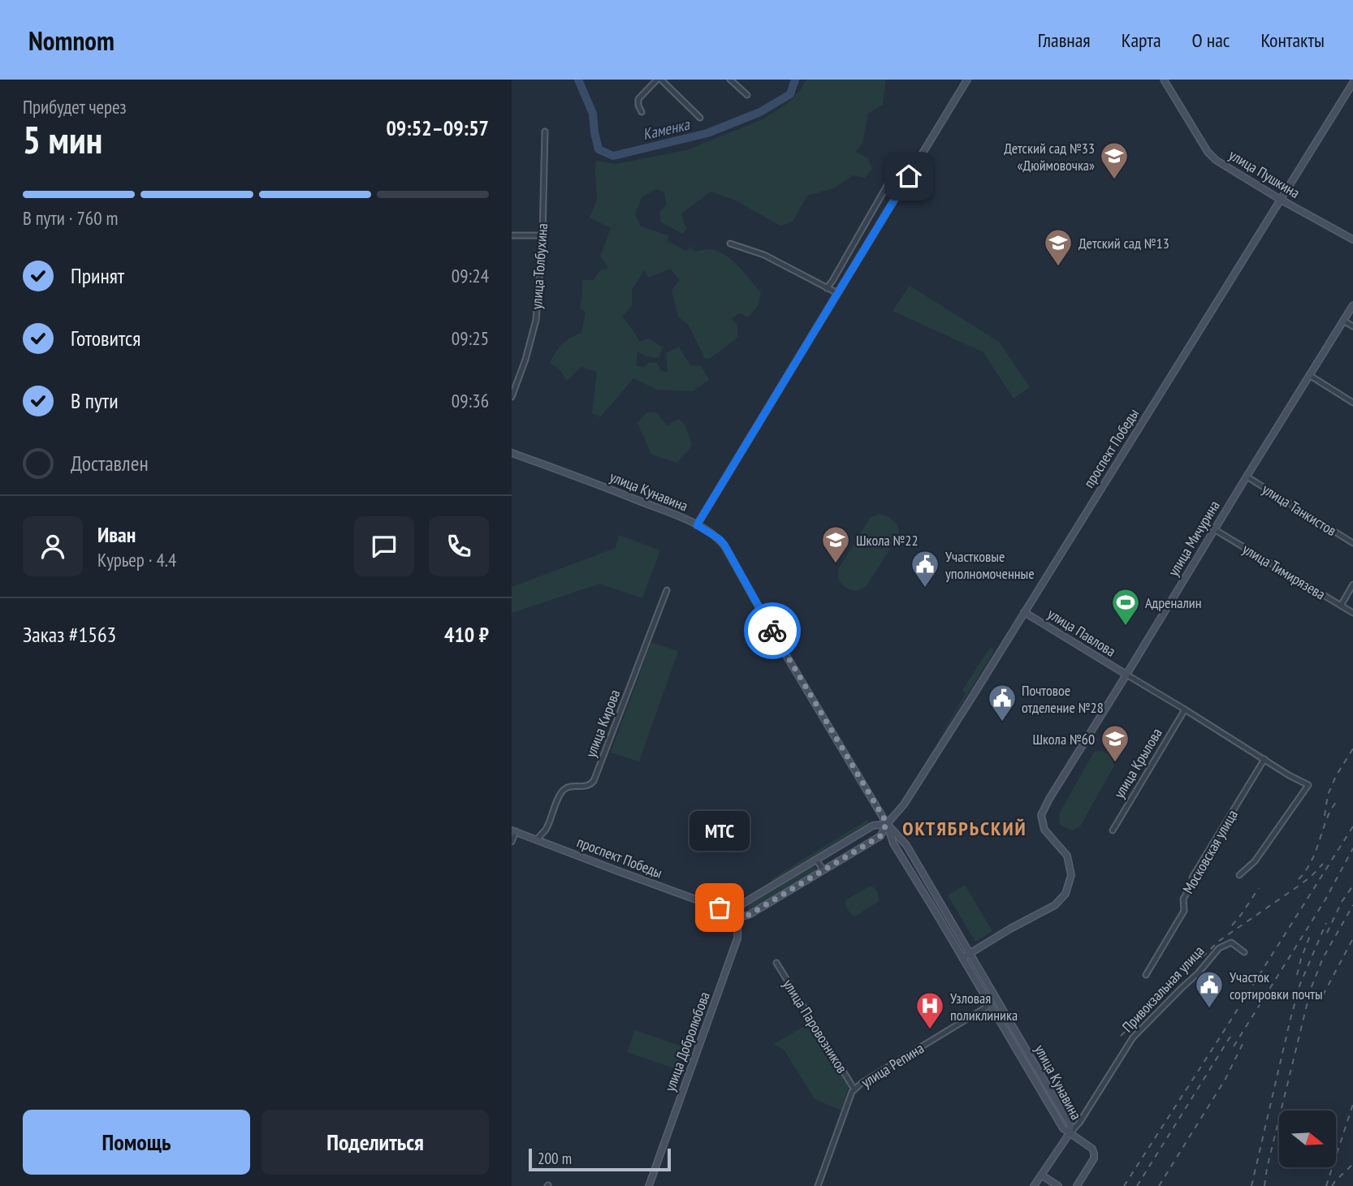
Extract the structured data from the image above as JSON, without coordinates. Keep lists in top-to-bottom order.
{
  "streets": {
    "street": [
      "улица Пушкина",
      "улица Толбухина",
      "проспект Победы",
      "улица Кунавина",
      "улица Танкистов",
      "улица Мичурина",
      "улица Тимирязева",
      "улица Павлова",
      "улица Кирова",
      "улица Крылова",
      "Московская улица",
      "Привокзальная улица",
      "улица Паровозников",
      "улица Добролюбова",
      "улица Репина"
    ]
  },
  "crossings": [
    ["улица Пушкина", "проспект Победы"],
    ["проспект Победы", "улица Кунавина"],
    ["проспект Победы", "улица Павлова"],
    ["проспект Победы", "улица Кирова"],
    ["проспект Победы", "улица Добролюбова"],
    ["улица Кунавина", "улица Мичурина"],
    ["улица Кунавина", "Привокзальная улица"],
    ["улица Кунавина", "улица Репина"],
    ["улица Танкистов", "улица Мичурина"],
    ["улица Мичурина", "улица Тимирязева"],
    ["улица Мичурина", "улица Павлова"],
    ["улица Паровозников", "улица Репина"]
  ],
  "districts": ["ОКТЯБРЬСКИЙ"],
  "water": ["Каменка"],
  "places": {
    "school or university": [
      "Детский сад №33 «Дюймовочка»",
      "Детский сад №13",
      "Школа №22",
      "Школа №60"
    ],
    "public building": ["Участковые уполномоченные", "Почтовое отделение №28", "Участок сортировки почты"],
    "sports": ["Адреналин"],
    "other": ["МТС"],
    "hospital": ["Узловая поликлиника"]
  },
  "scale_bar": "200 m",
  "north": "right",
  "page": {
    "header": "Nomnom",
    "nav": [
      "Главная",
      "Карта",
      "О нас",
      "Контакты"
    ],
    "heading": ["5 мин", "Прибудет через", "09:52–09:57"],
    "panel": [
      "Иван",
      "Курьер · 4.4",
      "Заказ #1563",
      "410 ₽"
    ],
    "bar": "В пути · 760 m",
    "list": [
      ["Принят", "09:24"],
      ["Готовится", "09:25"],
      ["В пути", "09:36"],
      "Доставлен"
    ],
    "bubble": "МТС",
    "buttons": ["Помощь", "Поделиться"],
    "scale": "200 m"
  }
}
